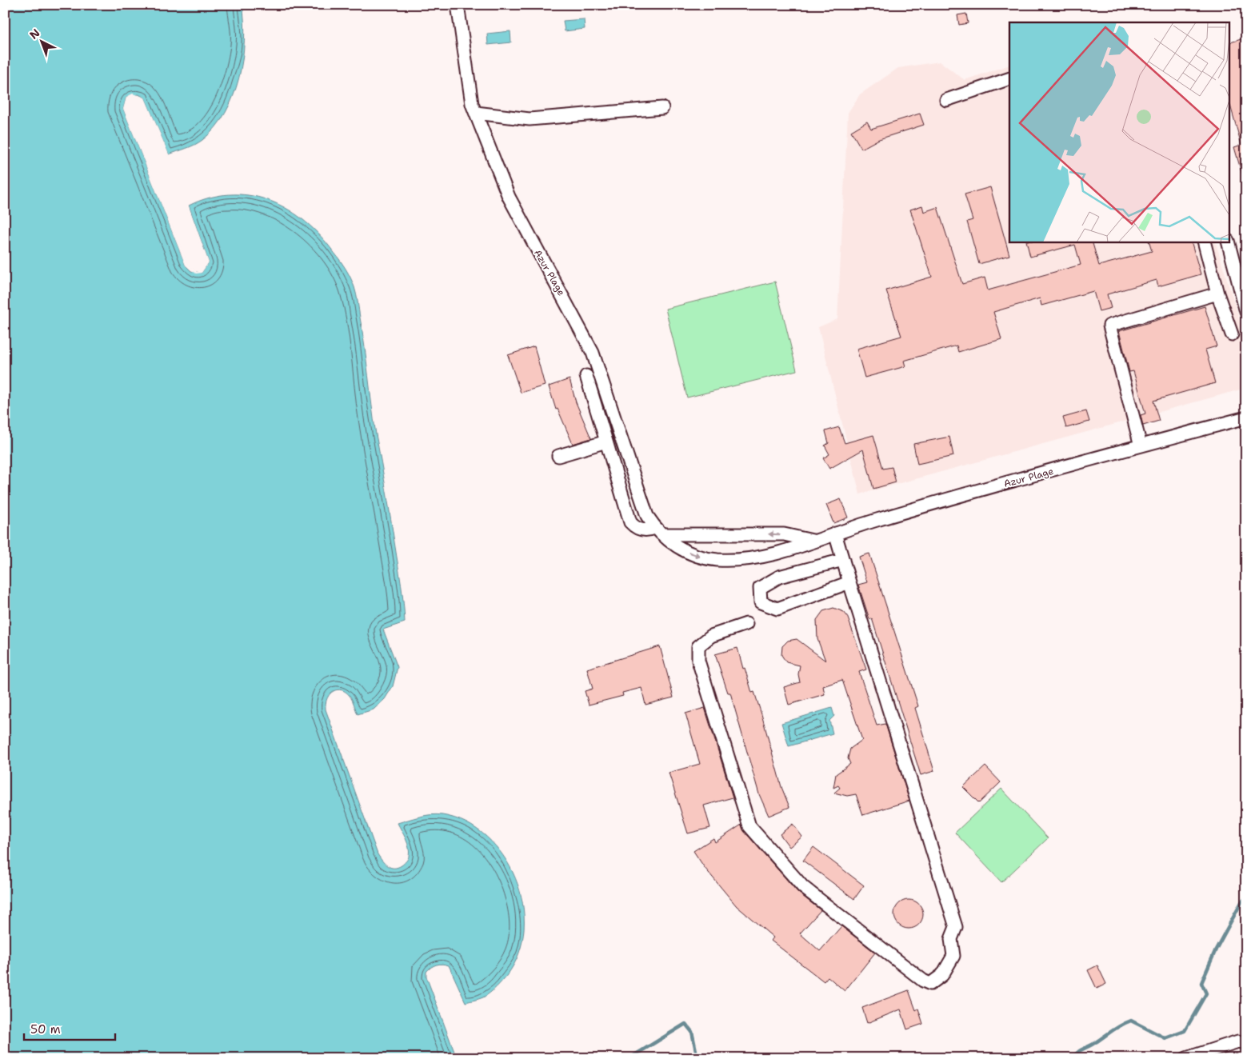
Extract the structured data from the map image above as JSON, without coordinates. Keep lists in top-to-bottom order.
{
  "streets": {
    "street": ["Azur Plage"]
  },
  "scale_bar": "50 m",
  "north": "top left"
}
